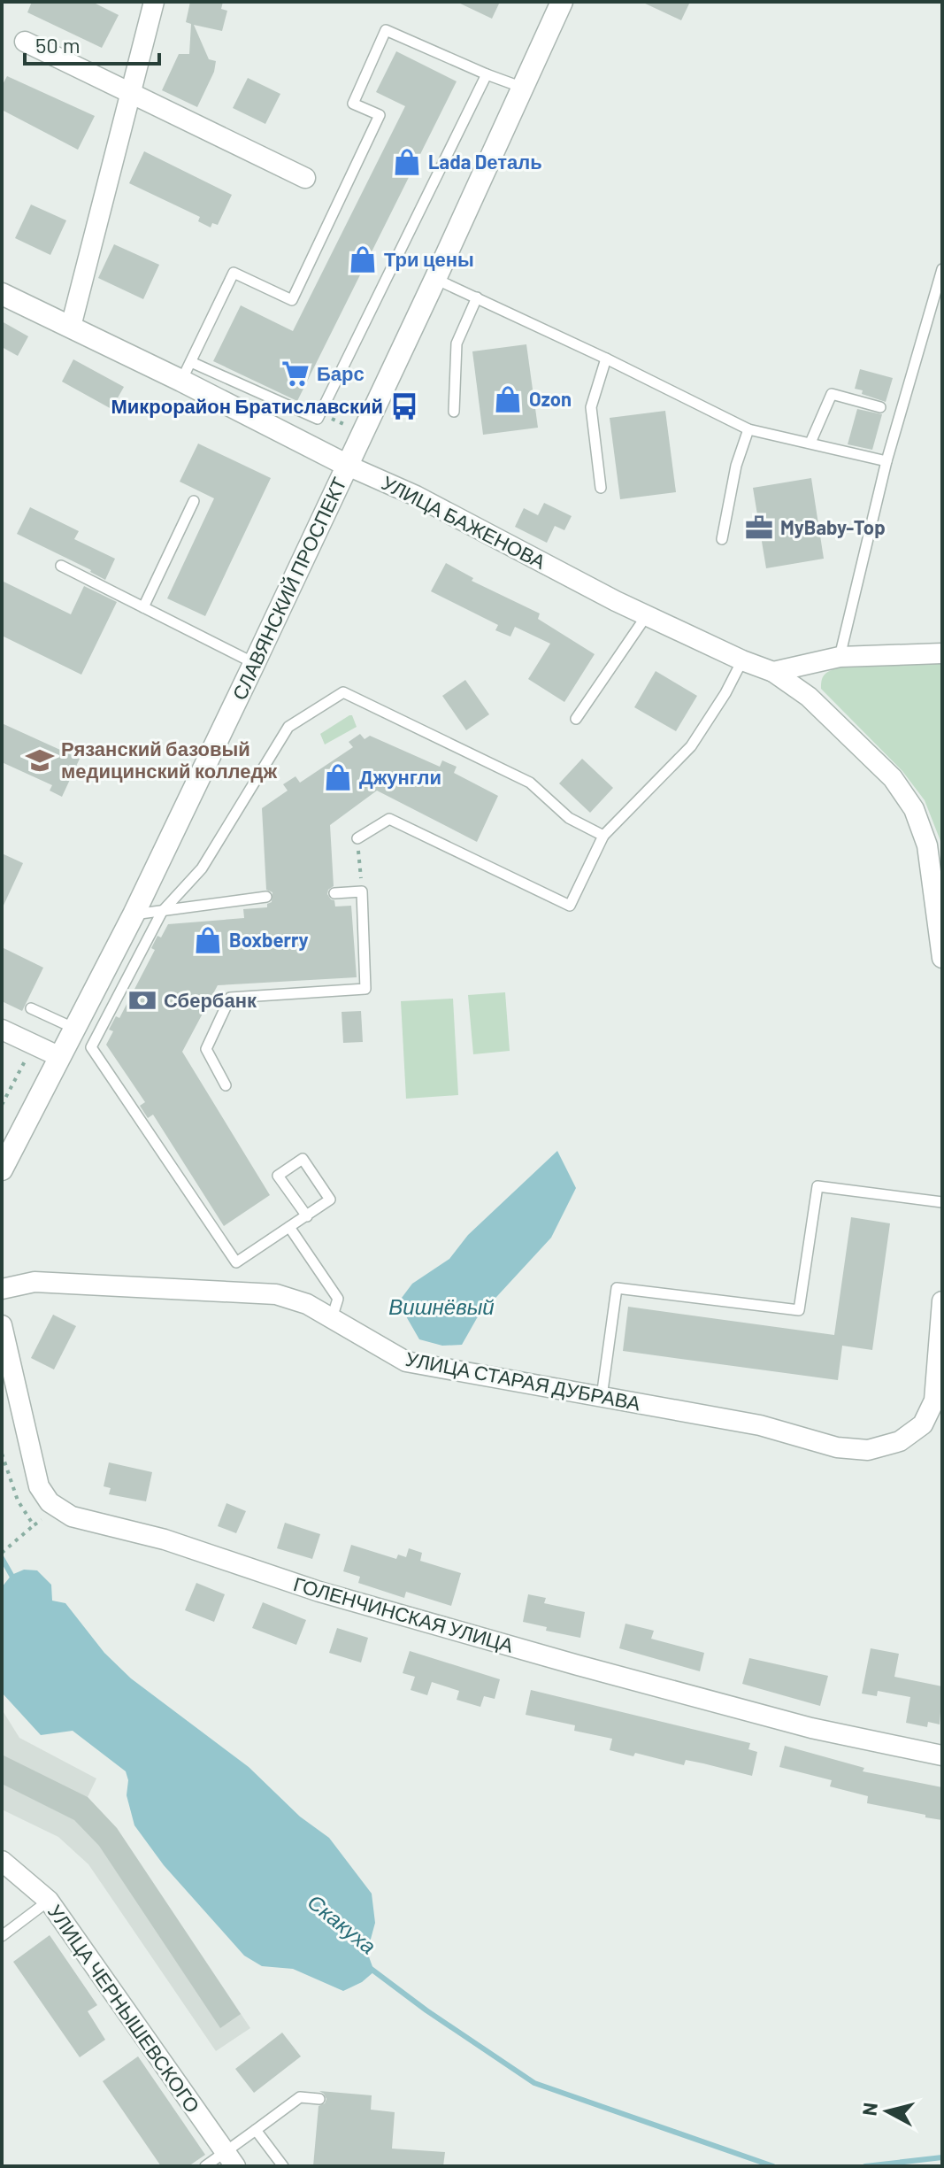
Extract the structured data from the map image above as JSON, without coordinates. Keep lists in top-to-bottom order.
{
  "streets": {
    "street": [
      "УЛИЦА БАЖЕНОВА",
      "СЛАВЯНСКИЙ ПРОСПЕКТ",
      "УЛИЦА СТАРАЯ ДУБРАВА",
      "ГОЛЕНЧИНСКАЯ УЛИЦА",
      "УЛИЦА ЧЕРНЫШЕВСКОГО"
    ]
  },
  "crossings": [
    ["УЛИЦА БАЖЕНОВА", "СЛАВЯНСКИЙ ПРОСПЕКТ"]
  ],
  "water": ["Вишнёвый", "Скакуха"],
  "places": {
    "shop": [
      "Lada Dеталь",
      "Три цены",
      "Ozon",
      "Джунгли",
      "Boxberry"
    ],
    "supermarket": ["Барс"],
    "bus stop": ["Микрорайон Братиславский"],
    "office": ["MyBaby-Top"],
    "school or university": ["Рязанский базовый медицинский колледж"],
    "bank": ["Сбербанк"]
  },
  "scale_bar": "50 m",
  "north": "left"
}
